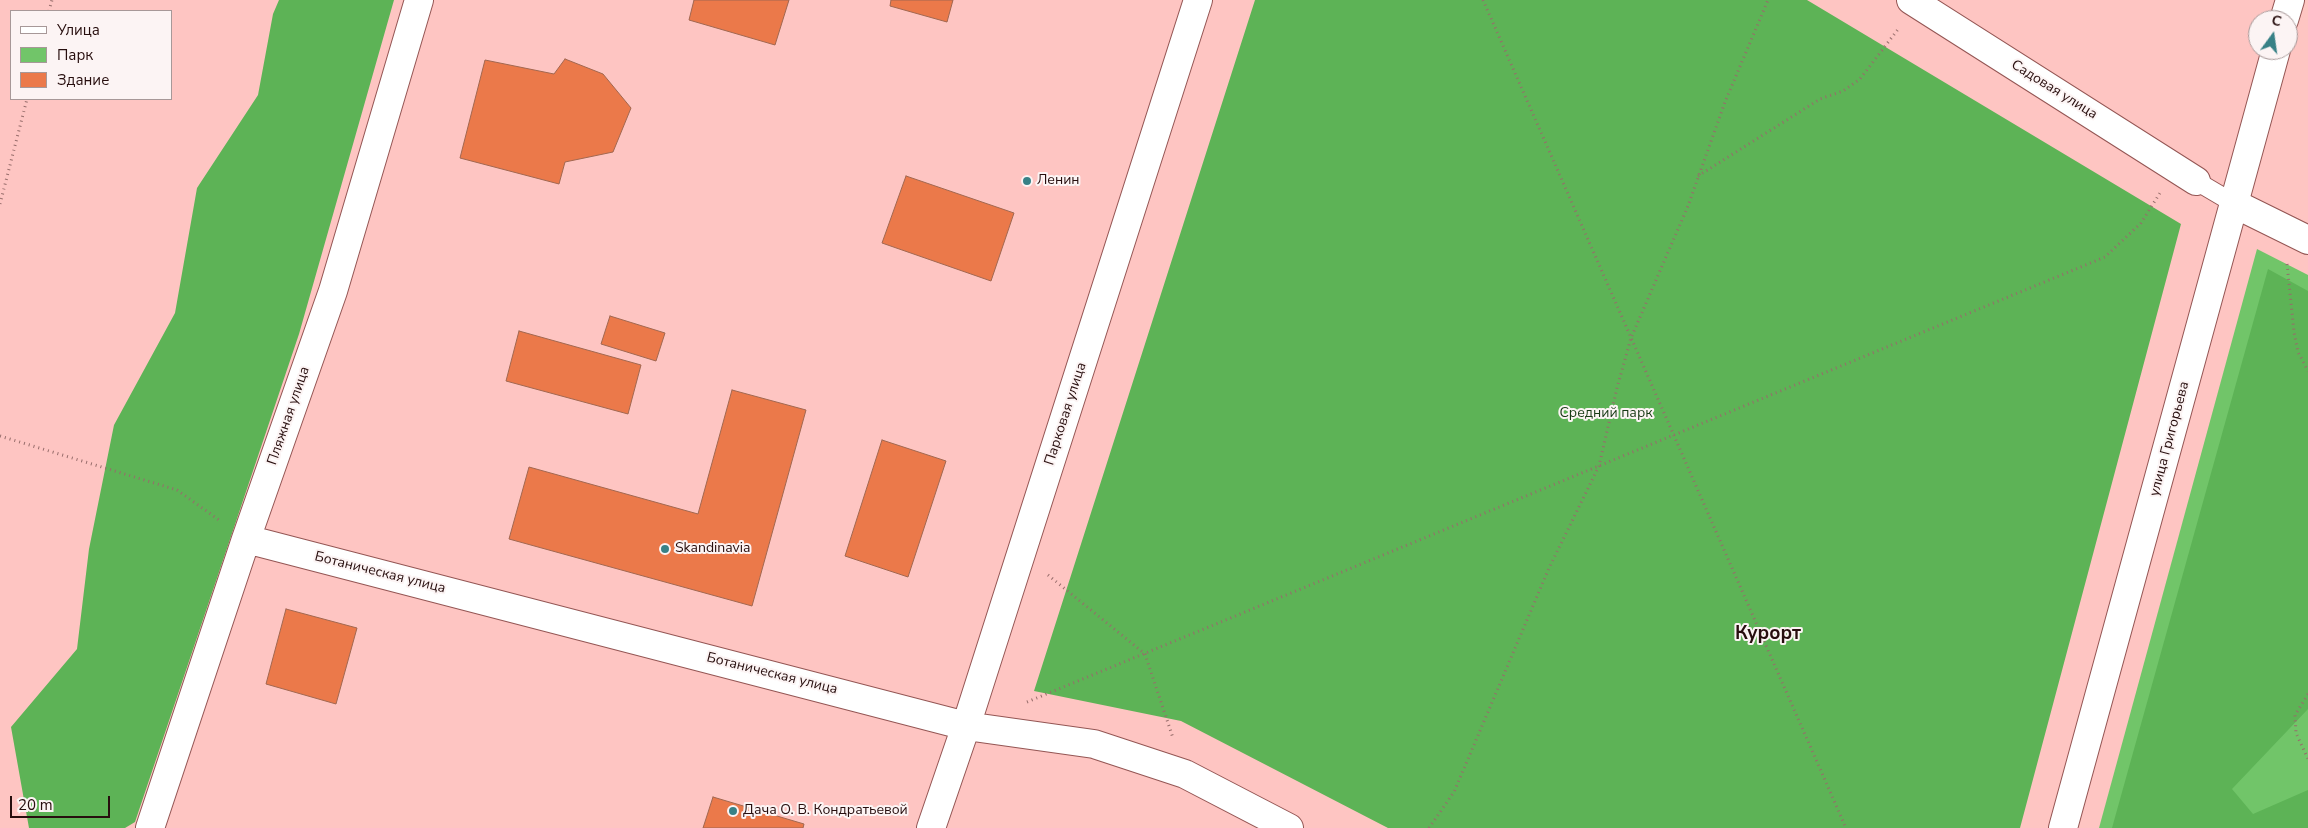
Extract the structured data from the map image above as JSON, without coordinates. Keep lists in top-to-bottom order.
{
  "streets": {
    "street": [
      "Садовая улица",
      "Парковая улица",
      "Пляжная улица",
      "улица Григорьева",
      "Ботаническая улица"
    ]
  },
  "crossings": [
    ["Парковая улица", "Ботаническая улица"],
    ["Пляжная улица", "Ботаническая улица"]
  ],
  "districts": ["Курорт"],
  "parks": ["Средний парк"],
  "places": ["Ленин", "Skandinavia", "Дача О. В. Кондратьевой"],
  "legend": ["Улица", "Парк", "Здание"],
  "scale_bar": "20 m",
  "north": "top"
}
